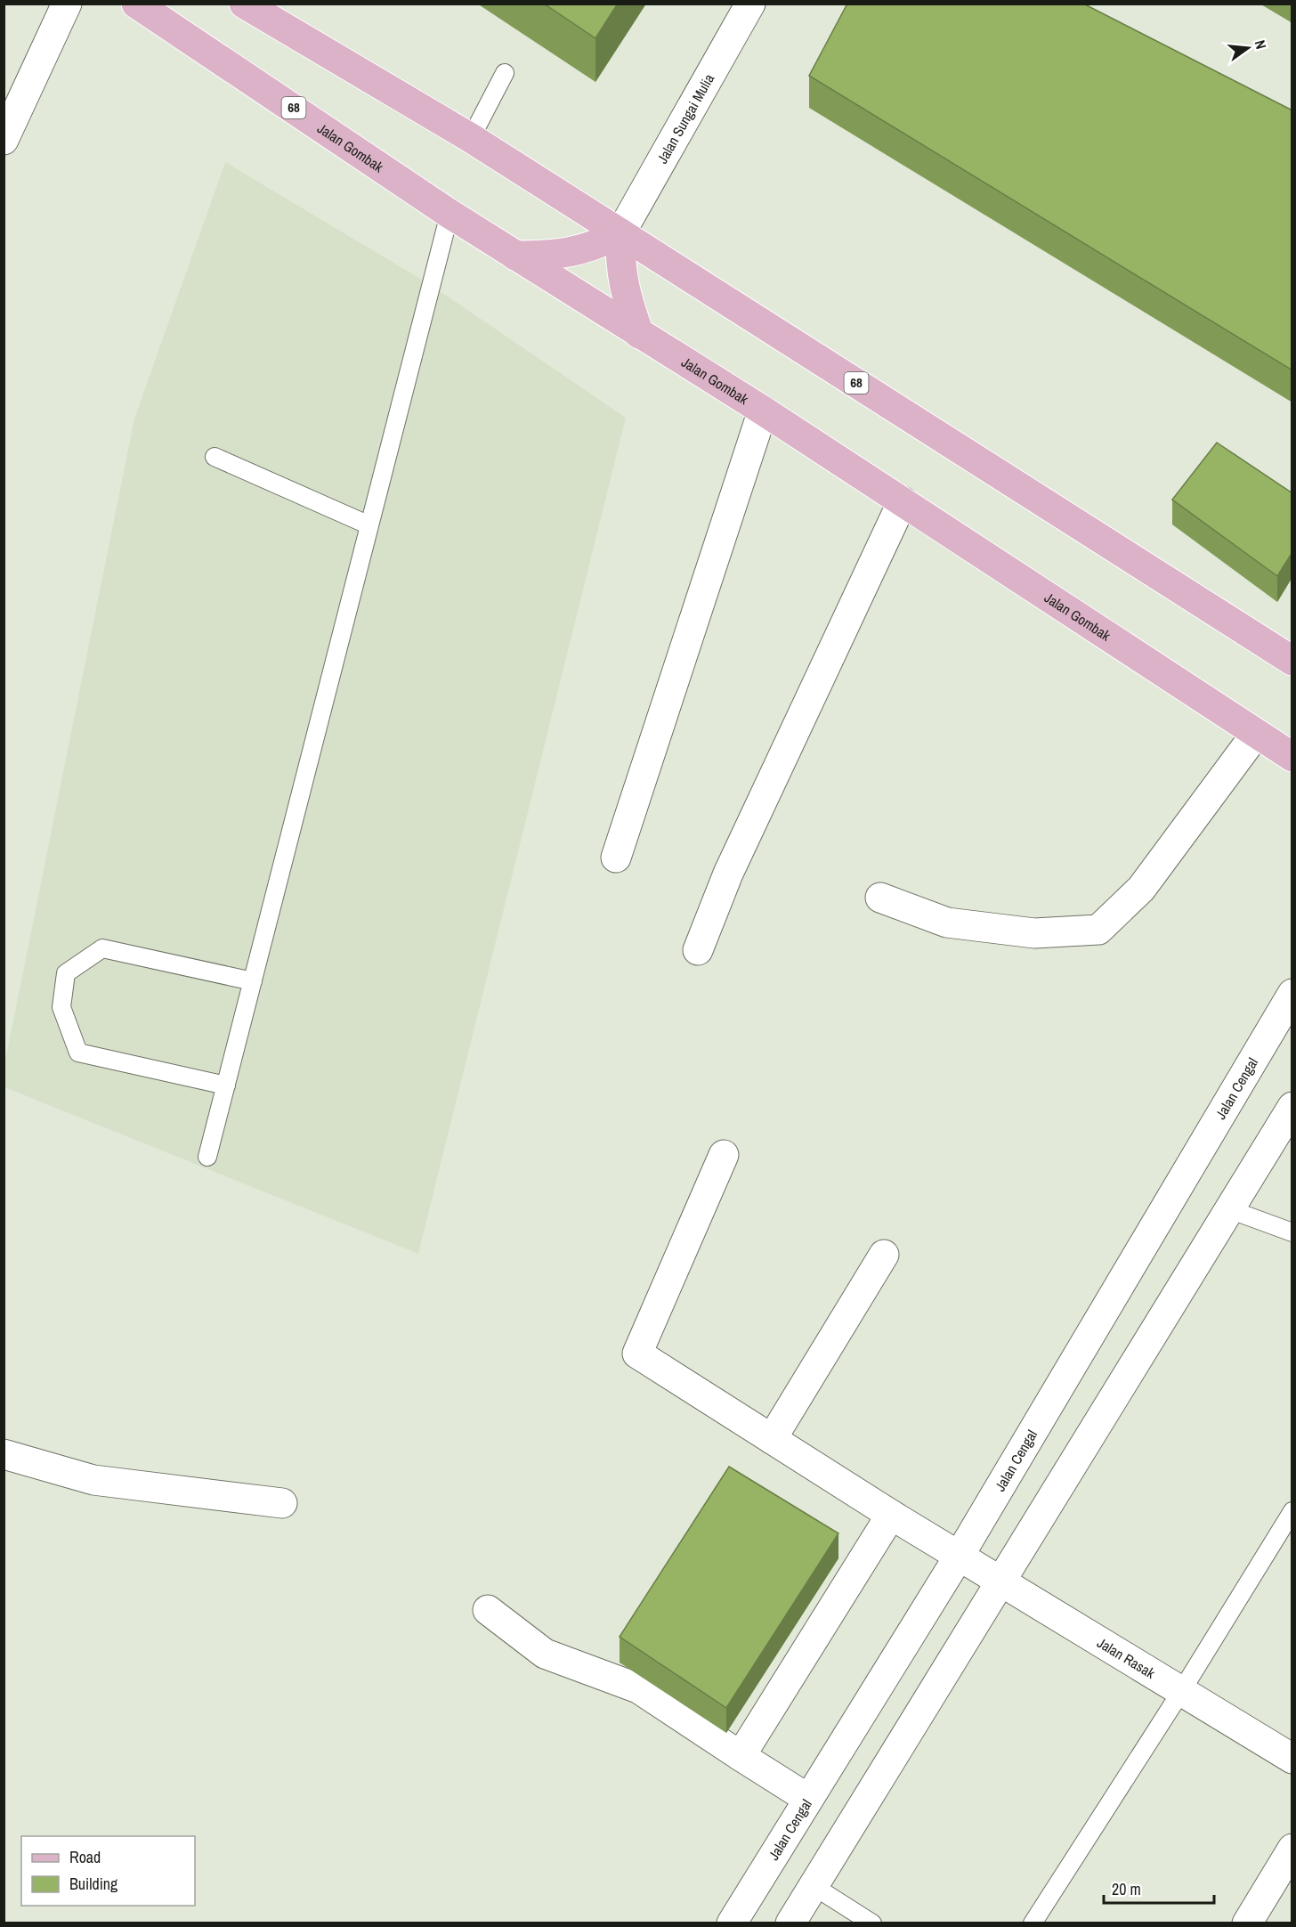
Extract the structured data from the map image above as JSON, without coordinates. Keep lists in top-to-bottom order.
{
  "streets": {
    "main road": ["68", "Jalan Gombak"],
    "street": ["Jalan Sungai Mulia", "Jalan Cengal", "Jalan Rasak"]
  },
  "crossings": [
    ["68", "Jalan Sungai Mulia"],
    ["Jalan Cengal", "Jalan Rasak"]
  ],
  "legend": ["Road", "Building"],
  "scale_bar": "20 m",
  "north": "right"
}
